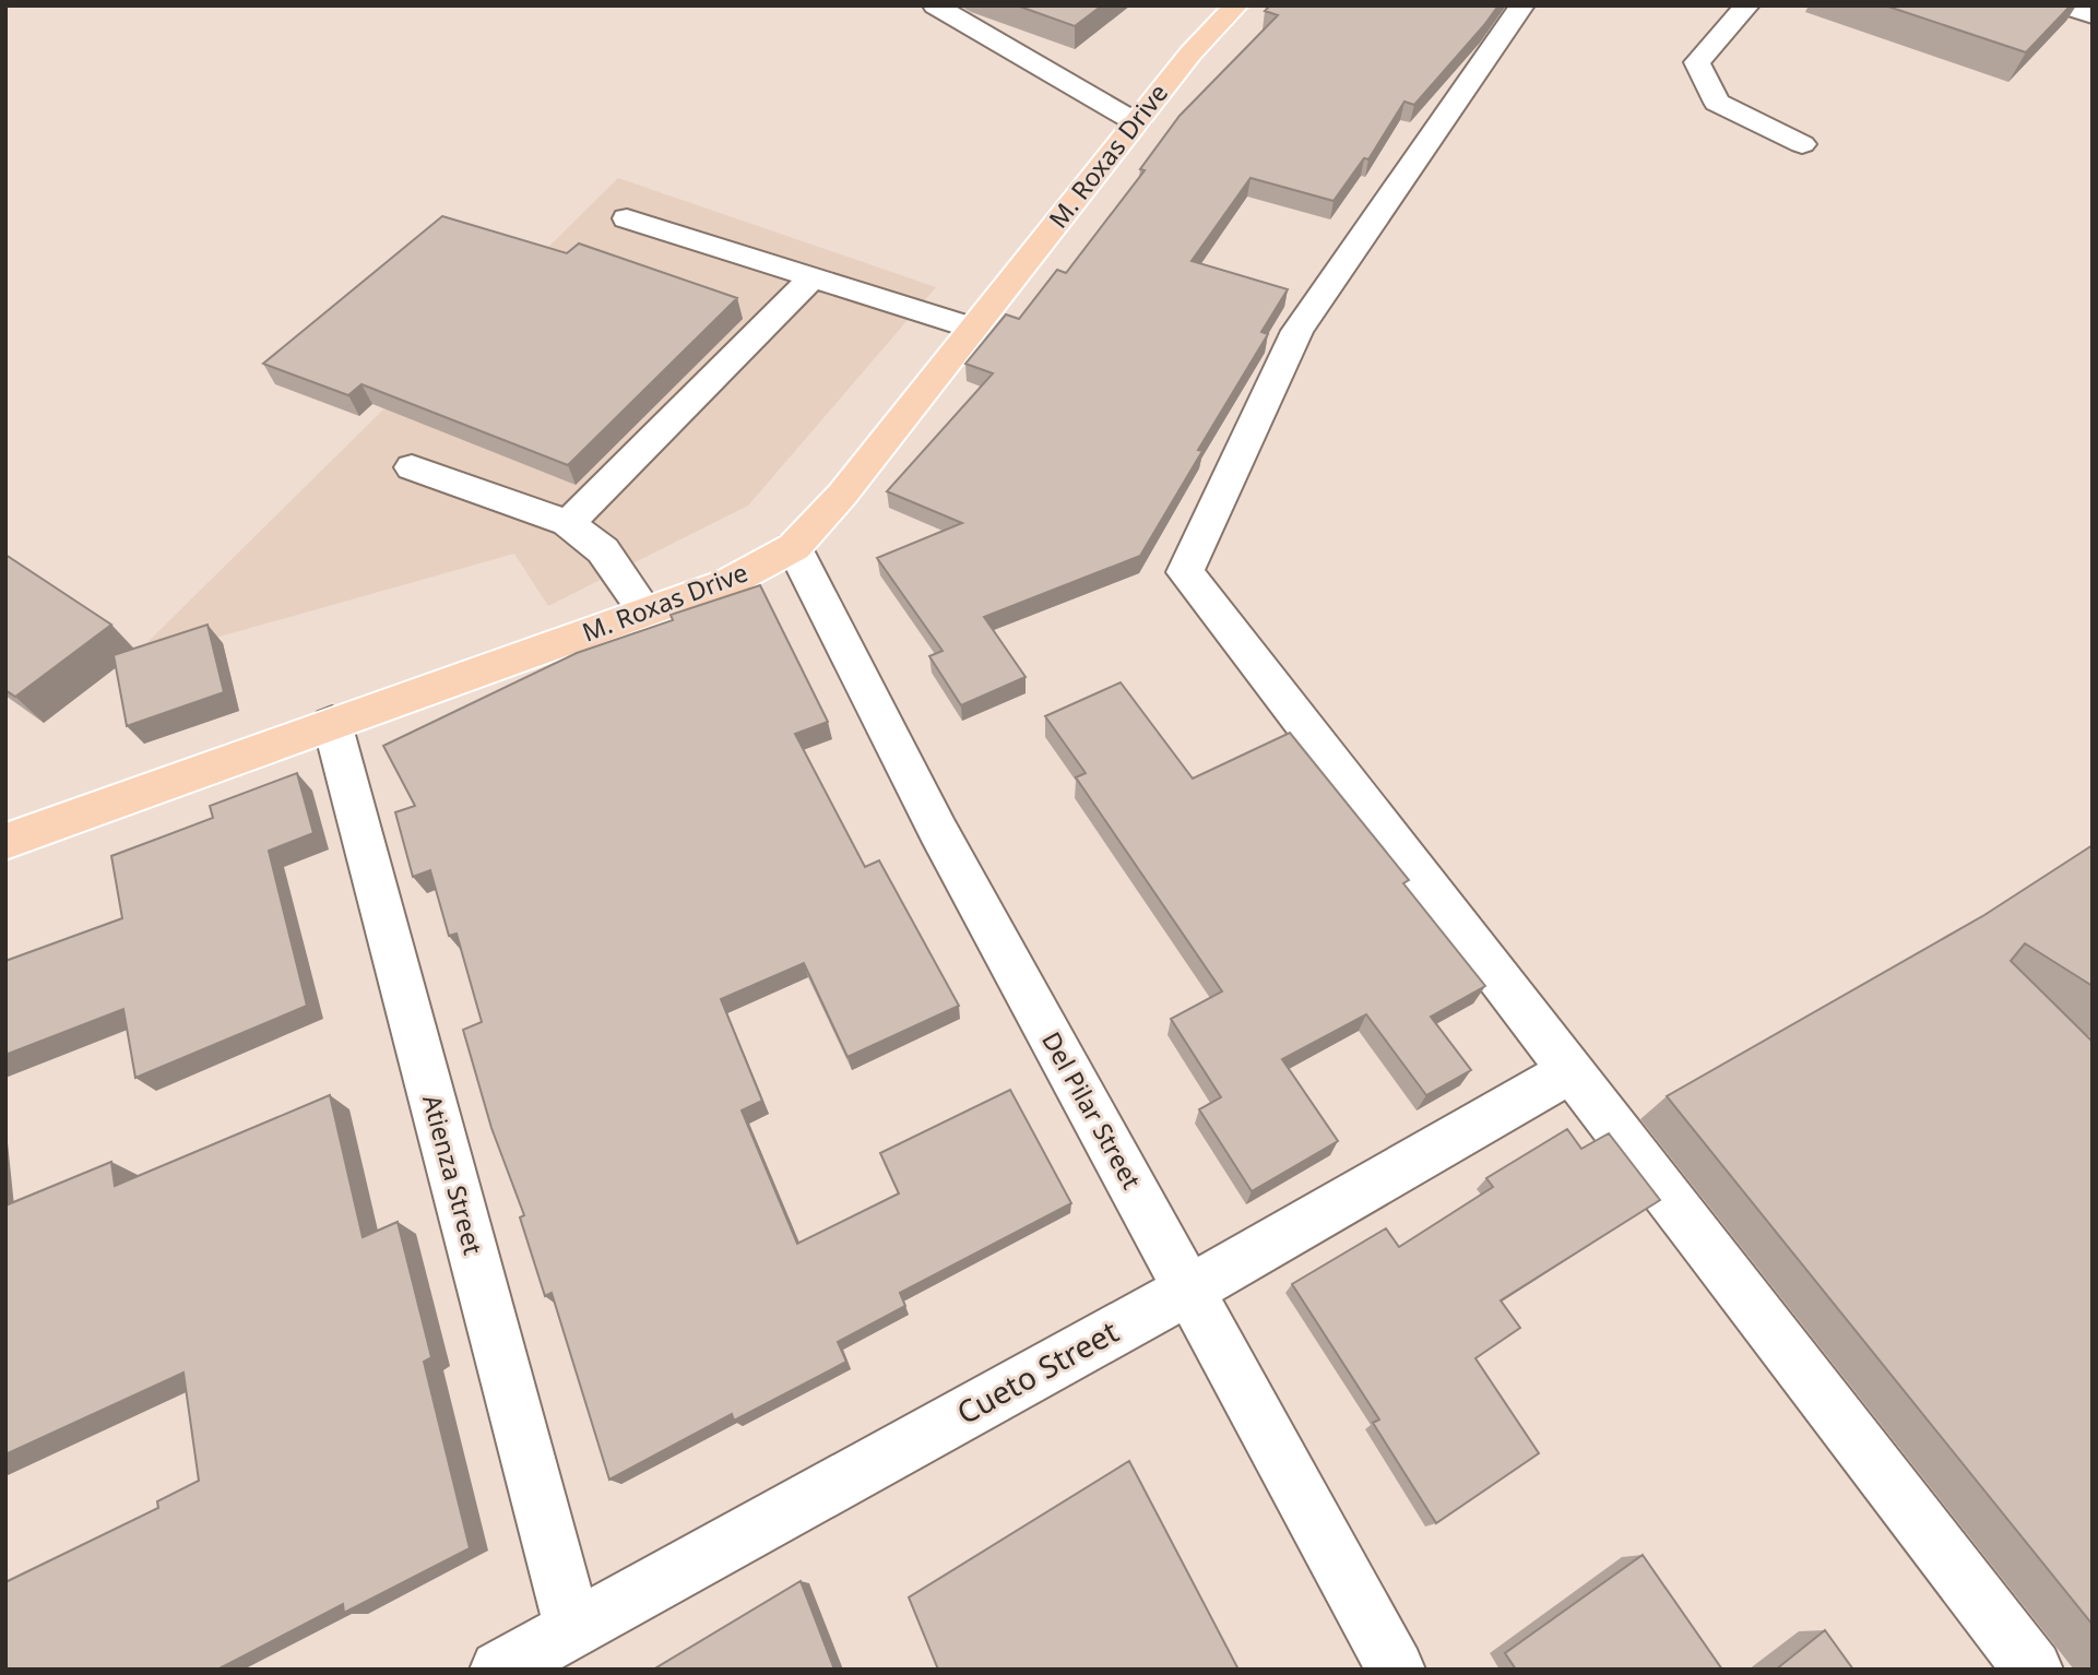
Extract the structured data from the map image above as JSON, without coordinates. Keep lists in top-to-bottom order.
{
  "streets": {
    "main road": ["M. Roxas Drive"],
    "street": ["Del Pilar Street", "Atienza Street", "Cueto Street"]
  },
  "crossings": [
    ["M. Roxas Drive", "Del Pilar Street"],
    ["M. Roxas Drive", "Atienza Street"],
    ["Del Pilar Street", "Cueto Street"],
    ["Atienza Street", "Cueto Street"]
  ]
}
